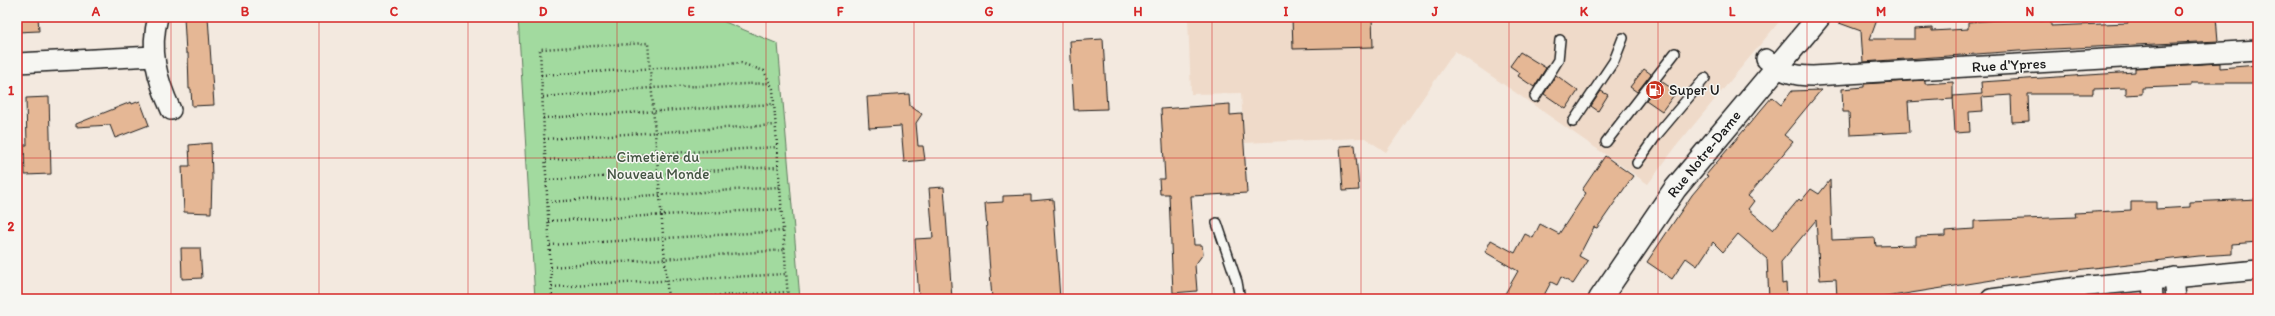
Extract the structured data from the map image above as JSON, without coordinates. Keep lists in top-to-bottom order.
{
  "streets": {
    "main road": ["Rue Notre-Dame"],
    "street": ["Rue d'Ypres"]
  },
  "crossings": [
    ["Rue d'Ypres", "Rue Notre-Dame"]
  ],
  "parks": ["Cimetière du Nouveau Monde"],
  "places": {
    "fuel station": ["Super U"]
  },
  "grid": {
    "columns": [
      "A",
      "B",
      "C",
      "D",
      "E",
      "F",
      "G",
      "H",
      "I",
      "J",
      "K",
      "L",
      "M",
      "N",
      "O"
    ],
    "rows": ["1", "2"]
  }
}
